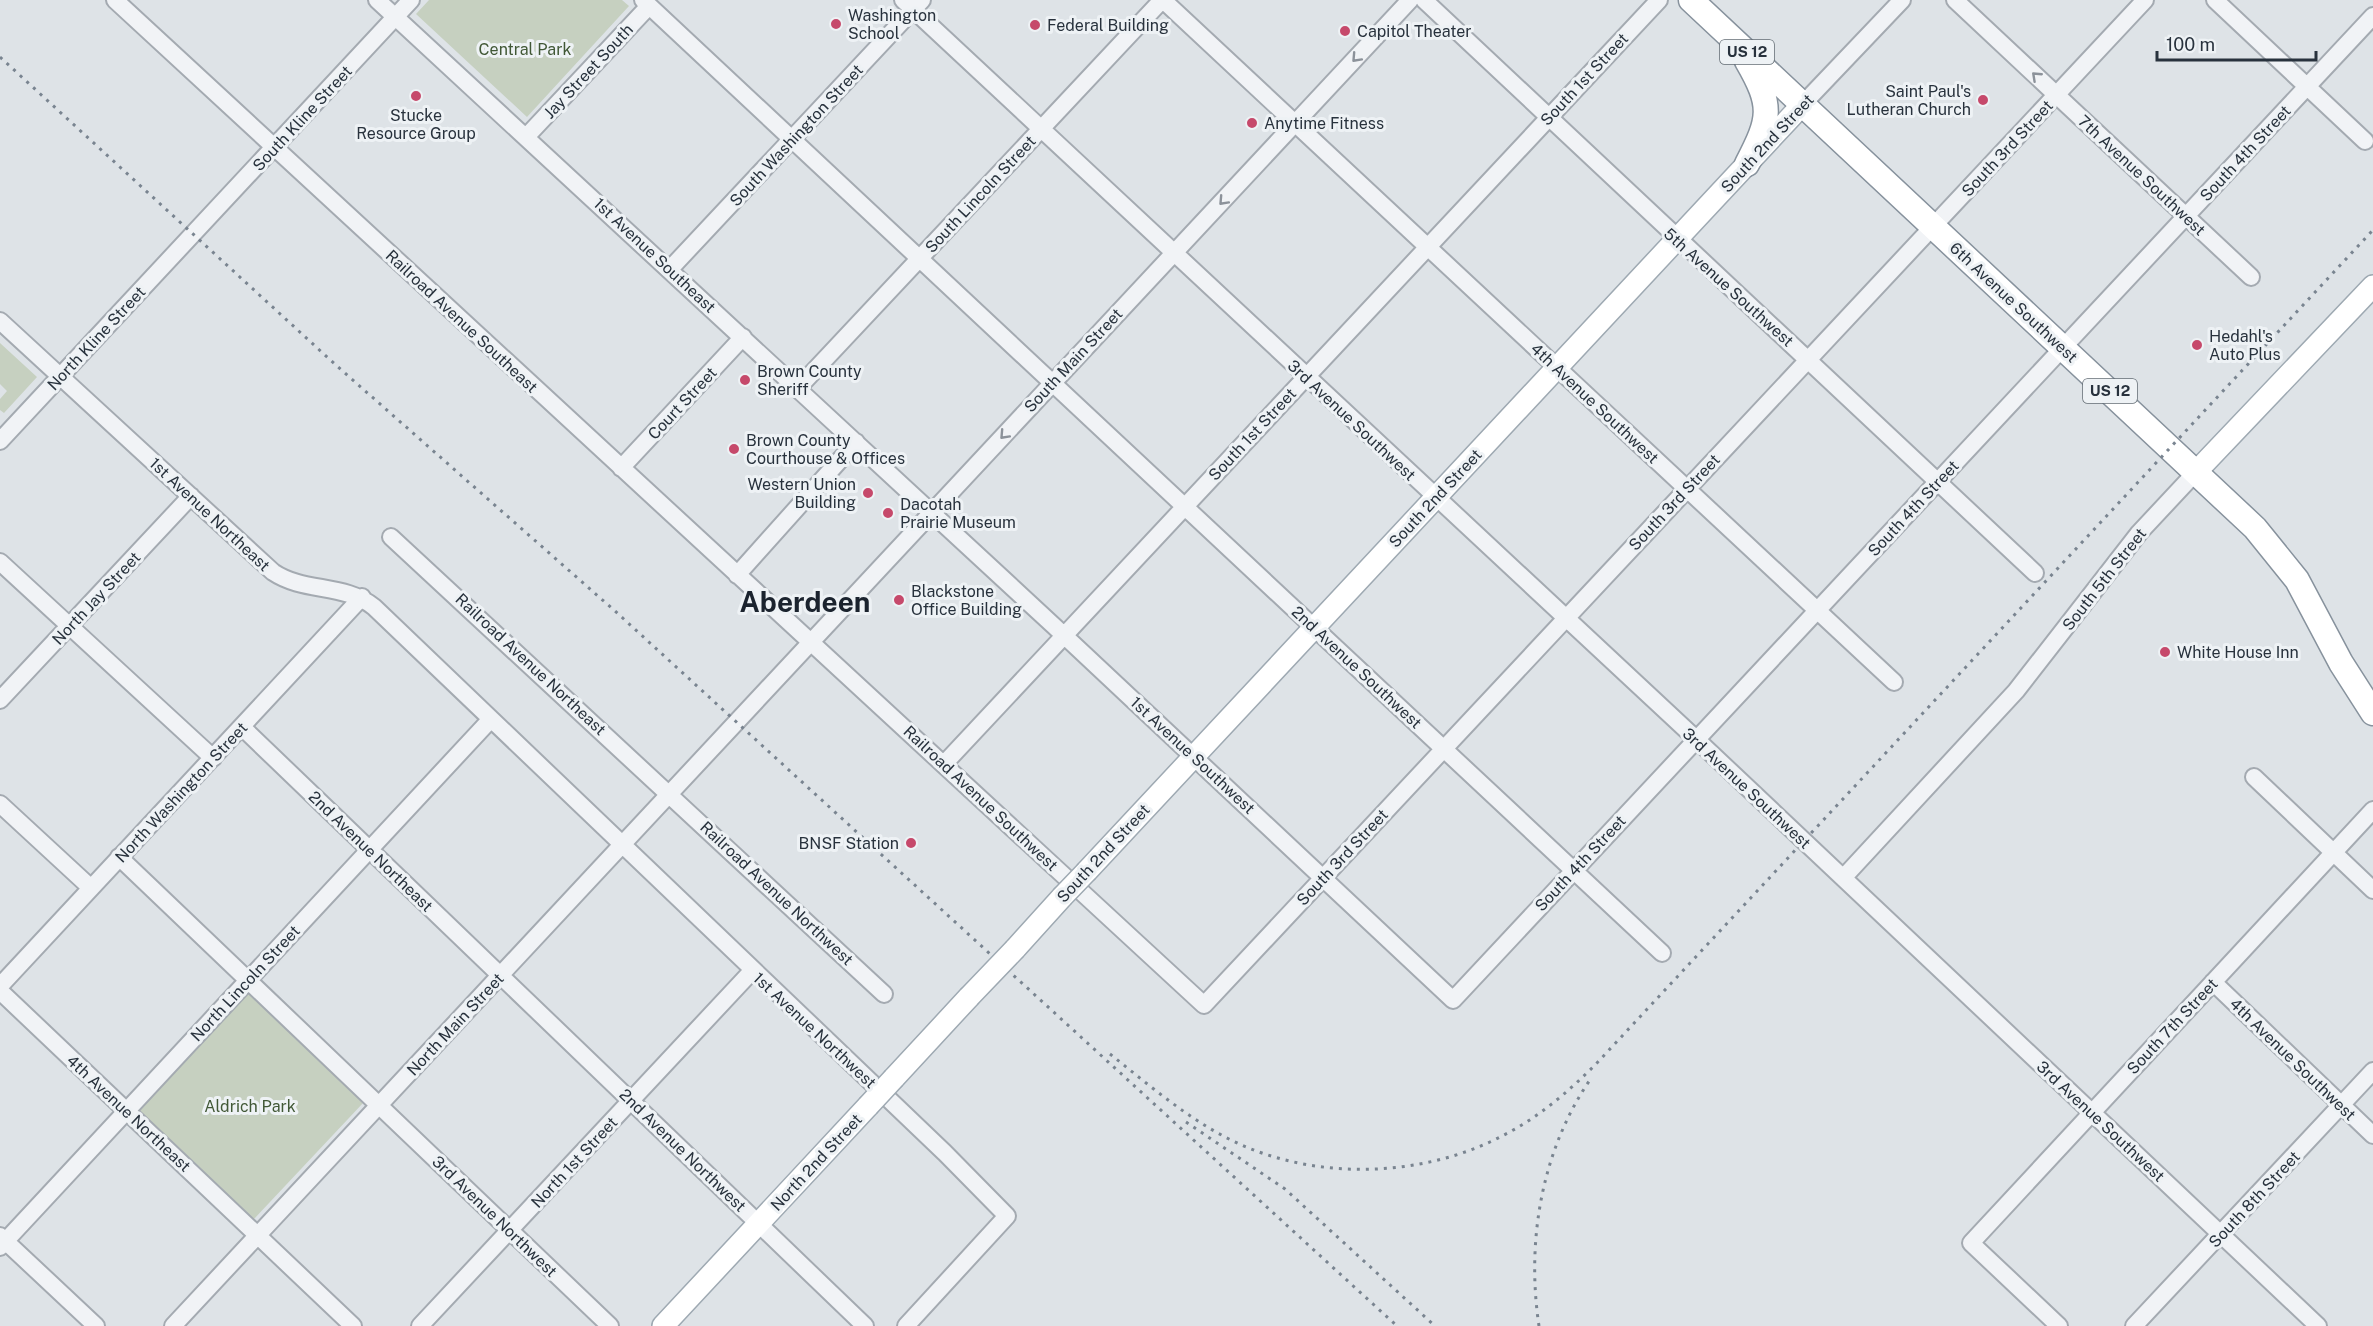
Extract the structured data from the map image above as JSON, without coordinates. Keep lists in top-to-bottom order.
{
  "streets": {
    "highway": ["US 12", "6th Avenue Southwest"],
    "main road": ["South 2nd Street", "South 5th Street", "North 2nd Street"],
    "street": [
      "Jay Street South",
      "South 1st Street",
      "South Kline Street",
      "South Washington Street",
      "South 3rd Street",
      "South 4th Street",
      "7th Avenue Southwest",
      "South Lincoln Street",
      "1st Avenue Southeast",
      "5th Avenue Southwest",
      "Railroad Avenue Southeast",
      "North Kline Street",
      "South Main Street",
      "Court Street",
      "4th Avenue Southwest",
      "3rd Avenue Southwest",
      "1st Avenue Northeast",
      "North Jay Street",
      "Railroad Avenue Northeast",
      "2nd Avenue Southwest",
      "1st Avenue Southwest",
      "North Washington Street",
      "Railroad Avenue Southwest",
      "2nd Avenue Northeast",
      "Railroad Avenue Northwest",
      "North Lincoln Street",
      "North Main Street",
      "South 7th Street",
      "1st Avenue Northwest",
      "4th Avenue Northeast",
      "2nd Avenue Northwest",
      "North 1st Street",
      "South 8th Street",
      "3rd Avenue Northwest"
    ]
  },
  "crossings": [
    ["Jay Street South", "1st Avenue Southeast"],
    ["Jay Street South", "2nd Avenue Southwest"],
    ["South 1st Street", "5th Avenue Southwest"],
    ["South 1st Street", "4th Avenue Southwest"],
    ["South 1st Street", "3rd Avenue Southwest"],
    ["South 1st Street", "2nd Avenue Southwest"],
    ["South 1st Street", "1st Avenue Southwest"],
    ["South 1st Street", "Railroad Avenue Southwest"],
    ["South Kline Street", "1st Avenue Southeast"],
    ["South Kline Street", "Railroad Avenue Southeast"],
    ["South Kline Street", "North Kline Street"],
    ["South Washington Street", "1st Avenue Southeast"],
    ["South Washington Street", "3rd Avenue Southwest"],
    ["South Washington Street", "2nd Avenue Southwest"],
    ["South 2nd Street", "5th Avenue Southwest"],
    ["South 2nd Street", "6th Avenue Southwest"],
    ["South 2nd Street", "4th Avenue Southwest"],
    ["South 2nd Street", "3rd Avenue Southwest"],
    ["South 2nd Street", "2nd Avenue Southwest"],
    ["South 2nd Street", "1st Avenue Southwest"],
    ["South 2nd Street", "North 2nd Street"],
    ["South 3rd Street", "7th Avenue Southwest"],
    ["South 3rd Street", "5th Avenue Southwest"],
    ["South 3rd Street", "6th Avenue Southwest"],
    ["South 3rd Street", "4th Avenue Southwest"],
    ["South 3rd Street", "3rd Avenue Southwest"],
    ["South 3rd Street", "2nd Avenue Southwest"],
    ["South 3rd Street", "1st Avenue Southwest"],
    ["South 3rd Street", "Railroad Avenue Southwest"],
    ["South 4th Street", "7th Avenue Southwest"],
    ["South 4th Street", "5th Avenue Southwest"],
    ["South 4th Street", "6th Avenue Southwest"],
    ["South 4th Street", "4th Avenue Southwest"],
    ["South 4th Street", "3rd Avenue Southwest"],
    ["South 4th Street", "2nd Avenue Southwest"],
    ["South 4th Street", "1st Avenue Southwest"],
    ["South Lincoln Street", "1st Avenue Southeast"],
    ["South Lincoln Street", "4th Avenue Southwest"],
    ["South Lincoln Street", "3rd Avenue Southwest"],
    ["South Lincoln Street", "2nd Avenue Southwest"],
    ["1st Avenue Southeast", "South Main Street"],
    ["1st Avenue Southeast", "Court Street"],
    ["1st Avenue Southeast", "1st Avenue Southwest"],
    ["6th Avenue Southwest", "South 5th Street"],
    ["Railroad Avenue Southeast", "South Main Street"],
    ["Railroad Avenue Southeast", "Court Street"],
    ["Railroad Avenue Southeast", "Railroad Avenue Southwest"],
    ["North Kline Street", "1st Avenue Northeast"],
    ["South Main Street", "4th Avenue Southwest"],
    ["South Main Street", "3rd Avenue Southwest"],
    ["South Main Street", "2nd Avenue Southwest"],
    ["South Main Street", "1st Avenue Southwest"],
    ["South Main Street", "Railroad Avenue Southwest"],
    ["South Main Street", "North Main Street"],
    ["4th Avenue Southwest", "South 7th Street"],
    ["4th Avenue Southwest", "South 8th Street"],
    ["3rd Avenue Southwest", "South 5th Street"],
    ["3rd Avenue Southwest", "South 7th Street"],
    ["3rd Avenue Southwest", "South 8th Street"],
    ["1st Avenue Northeast", "North Jay Street"],
    ["1st Avenue Northeast", "North Washington Street"],
    ["1st Avenue Northeast", "North Lincoln Street"],
    ["1st Avenue Northeast", "North Main Street"],
    ["1st Avenue Northeast", "1st Avenue Northwest"],
    ["Railroad Avenue Northeast", "Railroad Avenue Northwest"],
    ["Railroad Avenue Northeast", "North Main Street"],
    ["North Washington Street", "2nd Avenue Northeast"],
    ["North Washington Street", "4th Avenue Northeast"],
    ["North Washington Street", "3rd Avenue Northwest"],
    ["2nd Avenue Northeast", "North Lincoln Street"],
    ["2nd Avenue Northeast", "North Main Street"],
    ["2nd Avenue Northeast", "2nd Avenue Northwest"],
    ["Railroad Avenue Northwest", "North Main Street"],
    ["North Lincoln Street", "4th Avenue Northeast"],
    ["North Lincoln Street", "3rd Avenue Northwest"],
    ["North Main Street", "1st Avenue Northwest"],
    ["North Main Street", "4th Avenue Northeast"],
    ["North Main Street", "2nd Avenue Northwest"],
    ["North Main Street", "3rd Avenue Northwest"],
    ["1st Avenue Northwest", "North 1st Street"],
    ["2nd Avenue Northwest", "North 1st Street"],
    ["2nd Avenue Northwest", "North 2nd Street"],
    ["North 1st Street", "3rd Avenue Northwest"]
  ],
  "one_way": ["South Main Street"],
  "districts": ["Aberdeen"],
  "parks": ["Central Park", "Aldrich Park"],
  "places": [
    "Washington School",
    "Federal Building",
    "Capitol Theater",
    "Stucke Resource Group",
    "Saint Paul's Lutheran Church",
    "Anytime Fitness",
    "Hedahl's Auto Plus",
    "Brown County Sheriff",
    "Brown County Courthouse & Offices",
    "Western Union Building",
    "Dacotah Prairie Museum",
    "Blackstone Office Building",
    "White House Inn",
    "BNSF Station"
  ],
  "scale_bar": "100 m"
}
